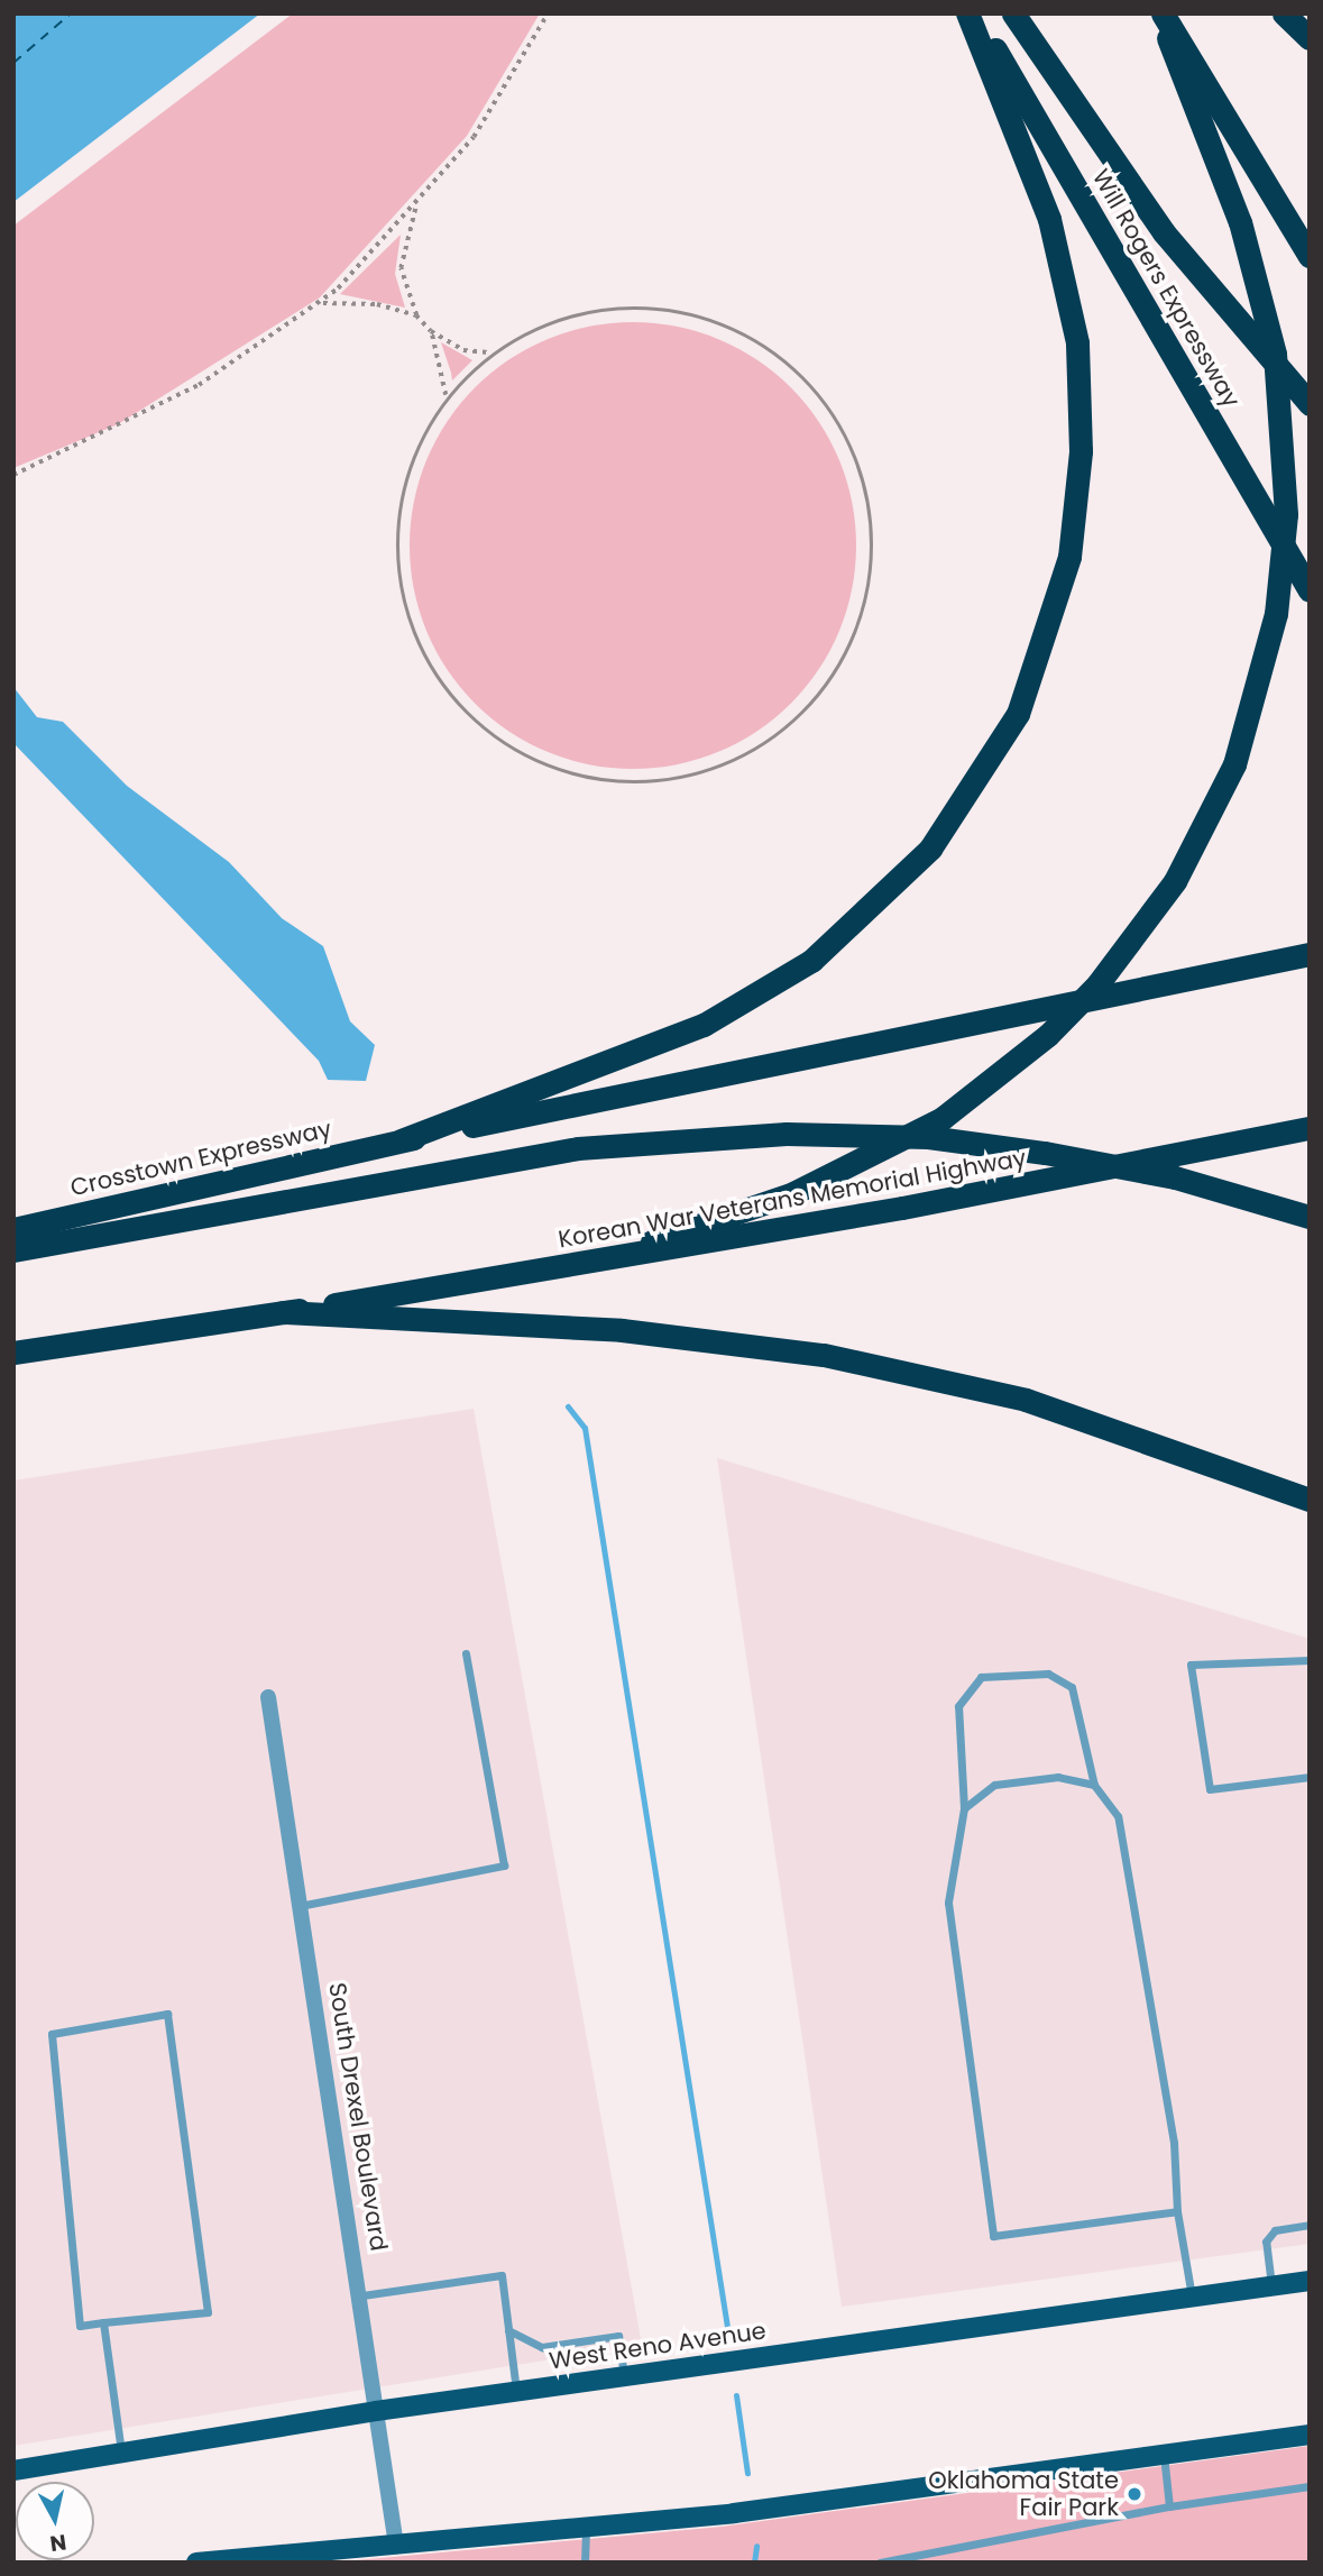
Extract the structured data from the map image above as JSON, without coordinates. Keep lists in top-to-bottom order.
{
  "streets": {
    "highway": ["Will Rogers Expressway", "Crosstown Expressway", "Korean War Veterans Memorial Highway"],
    "main road": ["West Reno Avenue"],
    "street": ["South Drexel Boulevard"]
  },
  "crossings": [
    ["South Drexel Boulevard", "West Reno Avenue"]
  ],
  "places": ["Oklahoma State Fair Park"],
  "north": "bottom"
}
